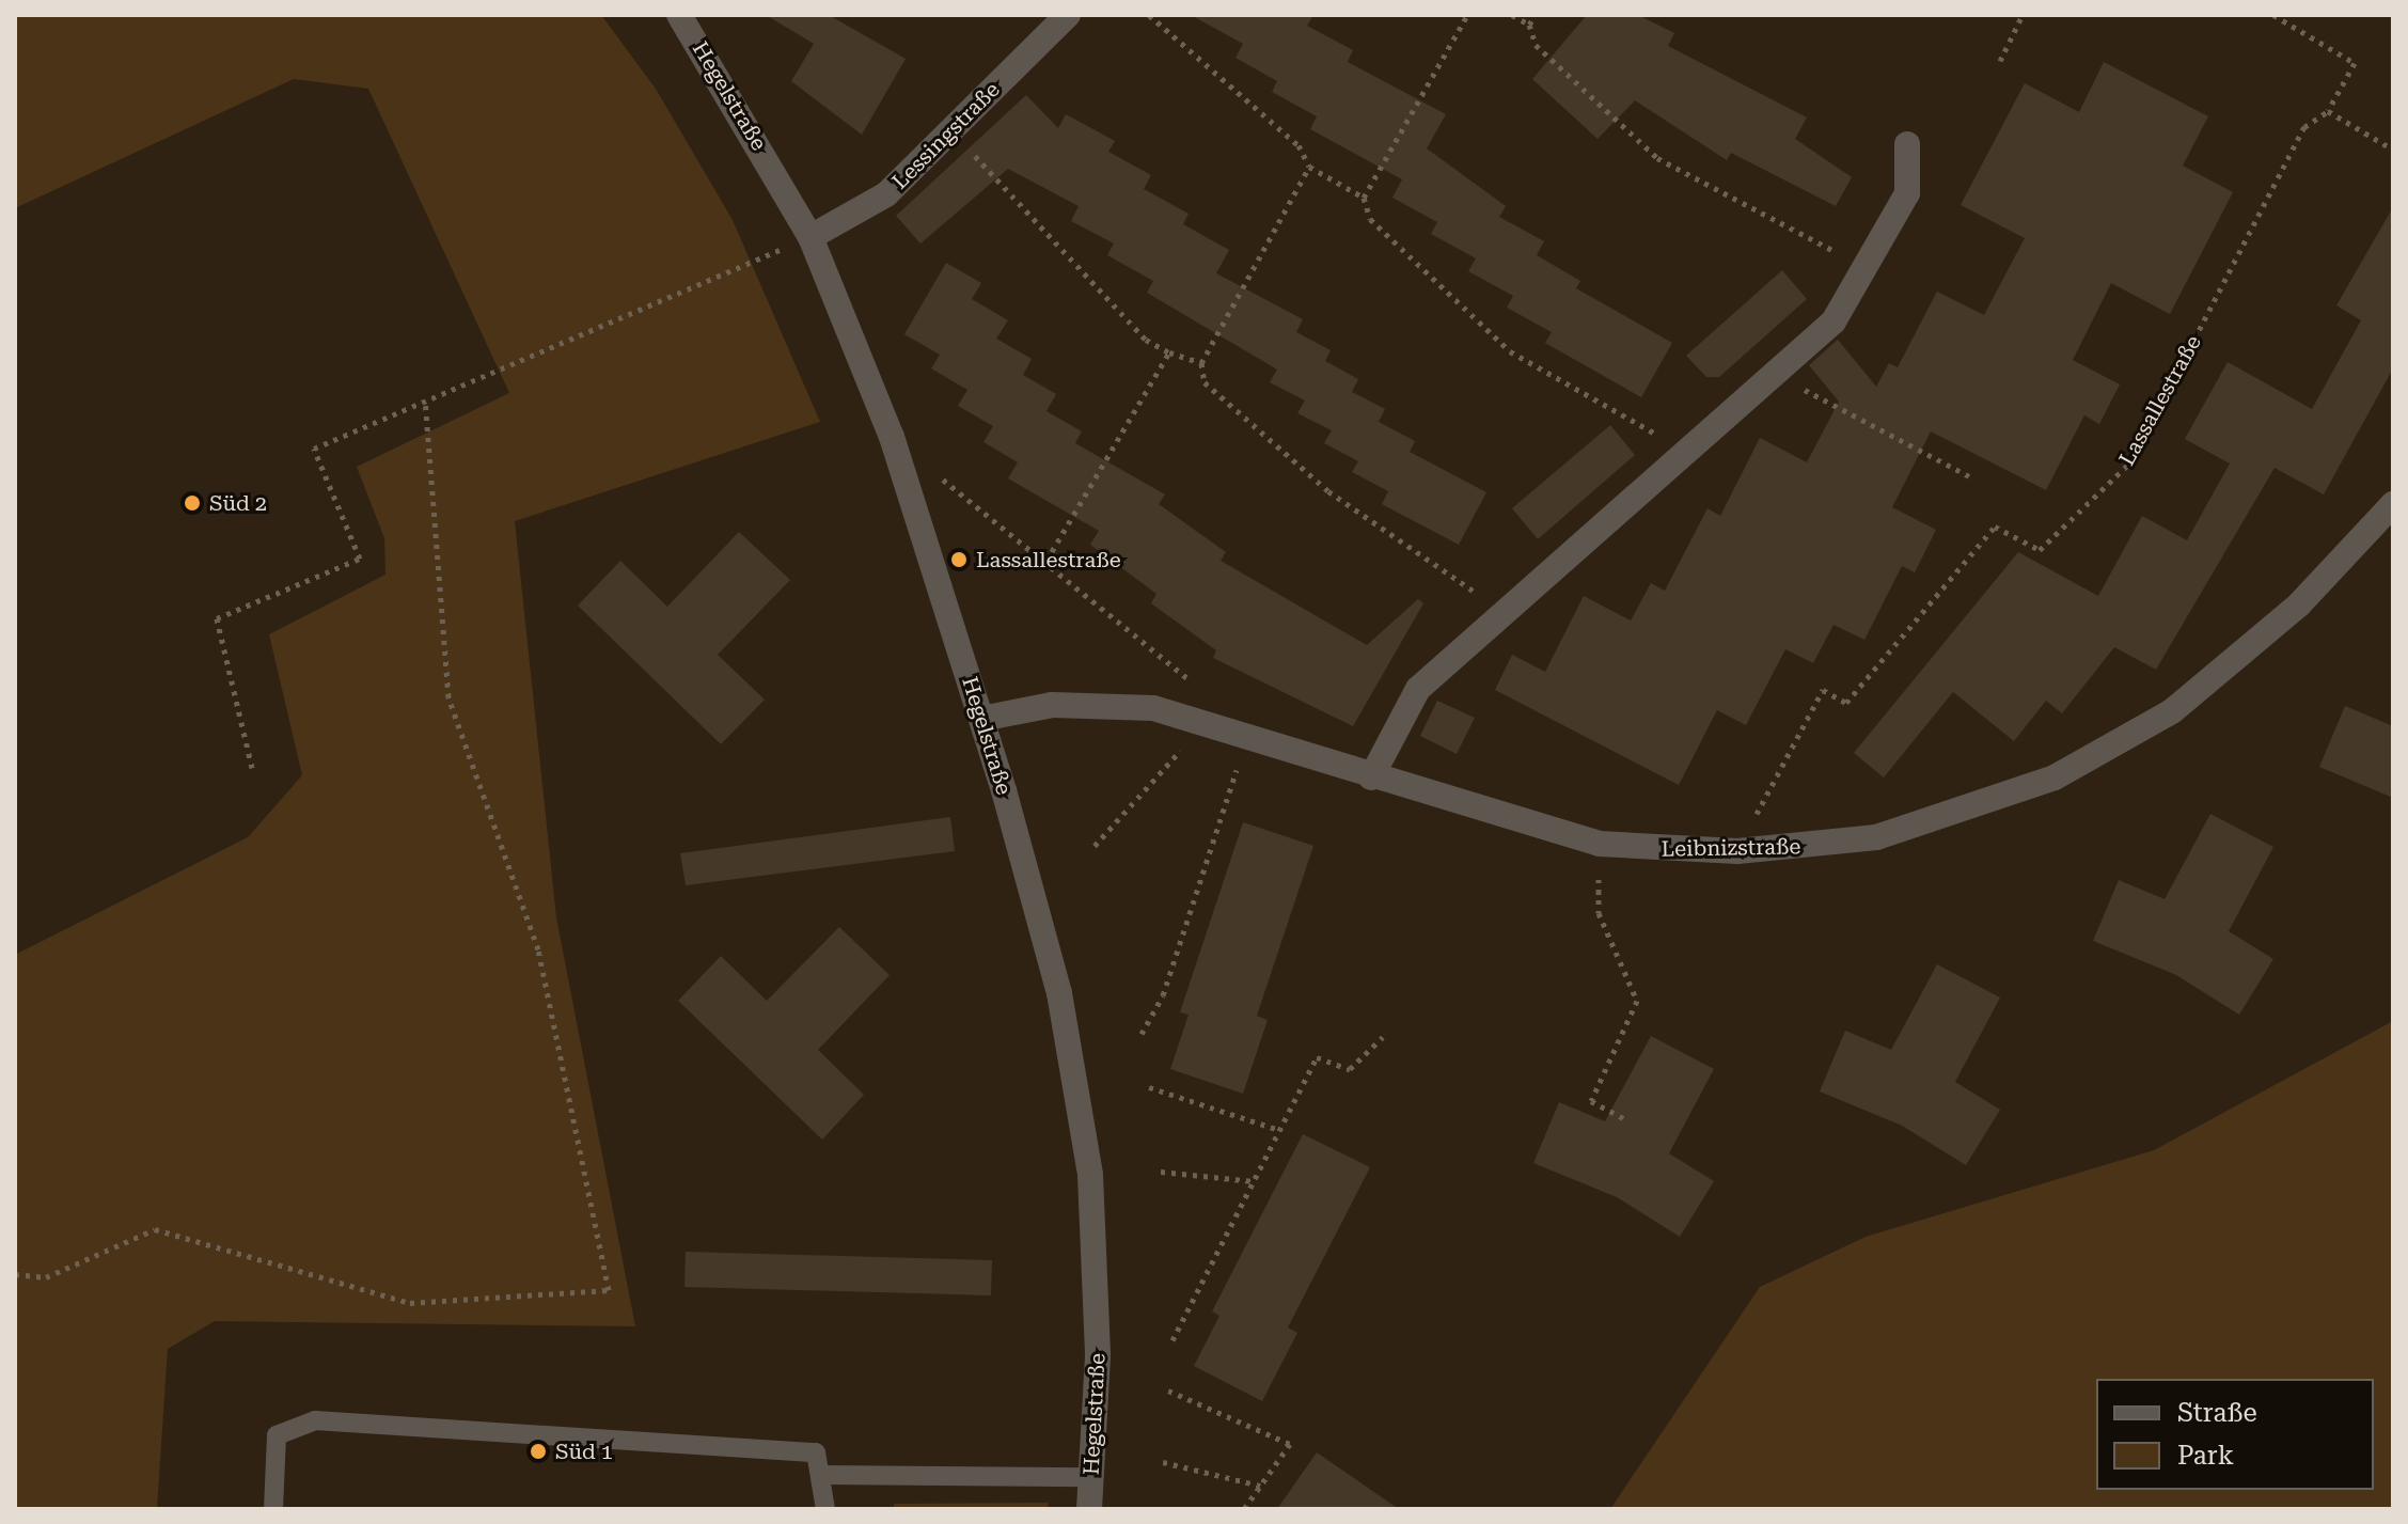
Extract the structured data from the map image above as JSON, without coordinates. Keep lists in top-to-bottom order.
{
  "streets": {
    "street": ["Hegelstraße", "Lessingstraße", "Leibnizstraße"],
    "path": ["Lassallestraße"]
  },
  "crossings": [
    ["Hegelstraße", "Lessingstraße"],
    ["Hegelstraße", "Leibnizstraße"]
  ],
  "places": ["Süd 2", "Lassallestraße", "Süd 1"],
  "legend": ["Straße", "Park"]
}
